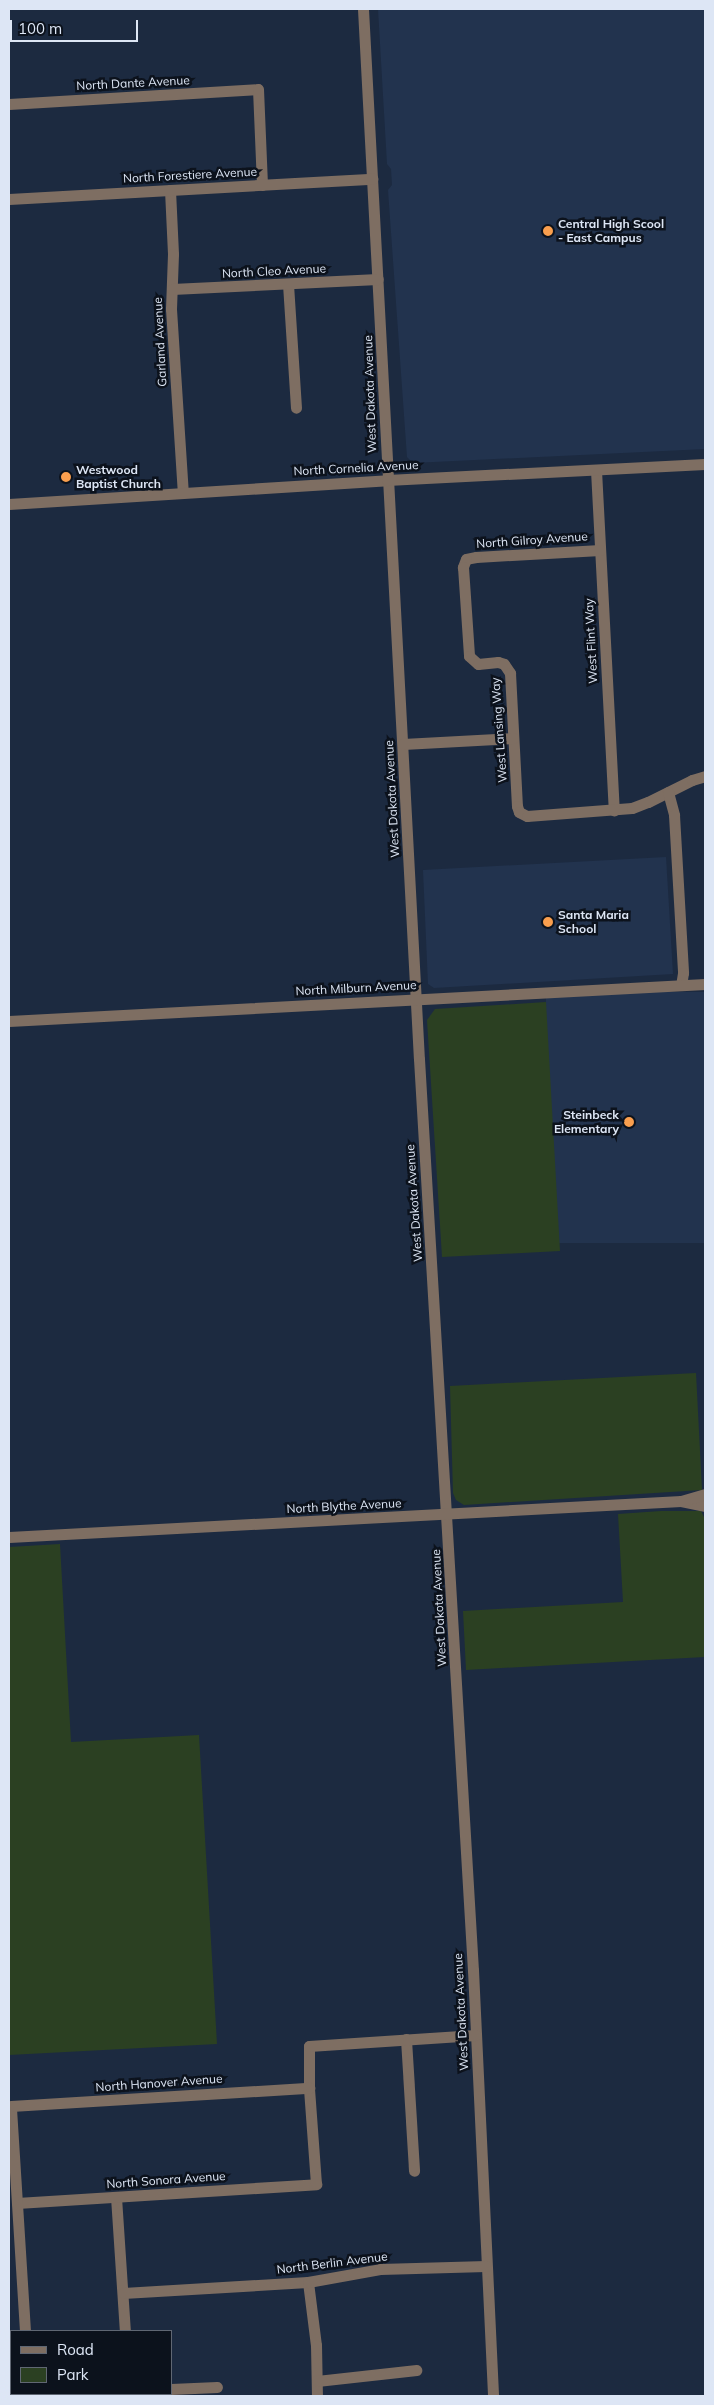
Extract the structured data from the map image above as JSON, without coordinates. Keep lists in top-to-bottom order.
{
  "streets": {
    "street": [
      "North Dante Avenue",
      "North Forestiere Avenue",
      "North Cleo Avenue",
      "Garland Avenue",
      "West Dakota Avenue",
      "North Cornelia Avenue",
      "North Gilroy Avenue",
      "West Flint Way",
      "West Lansing Way",
      "North Milburn Avenue",
      "North Blythe Avenue",
      "North Hanover Avenue",
      "North Sonora Avenue",
      "North Berlin Avenue"
    ]
  },
  "crossings": [
    ["North Dante Avenue", "North Forestiere Avenue"],
    ["North Forestiere Avenue", "Garland Avenue"],
    ["North Forestiere Avenue", "West Dakota Avenue"],
    ["North Cleo Avenue", "Garland Avenue"],
    ["North Cleo Avenue", "West Dakota Avenue"],
    ["Garland Avenue", "North Cornelia Avenue"],
    ["West Dakota Avenue", "North Cornelia Avenue"],
    ["West Dakota Avenue", "North Milburn Avenue"],
    ["West Dakota Avenue", "North Blythe Avenue"],
    ["West Dakota Avenue", "North Berlin Avenue"],
    ["North Cornelia Avenue", "West Flint Way"],
    ["North Gilroy Avenue", "West Flint Way"],
    ["North Gilroy Avenue", "West Lansing Way"],
    ["West Flint Way", "West Lansing Way"],
    ["North Hanover Avenue", "North Sonora Avenue"]
  ],
  "places": [
    "Central High Scool - East Campus",
    "Westwood Baptist Church",
    "Santa Maria School",
    "Steinbeck Elementary"
  ],
  "legend": ["Road", "Park"],
  "scale_bar": "100 m"
}
